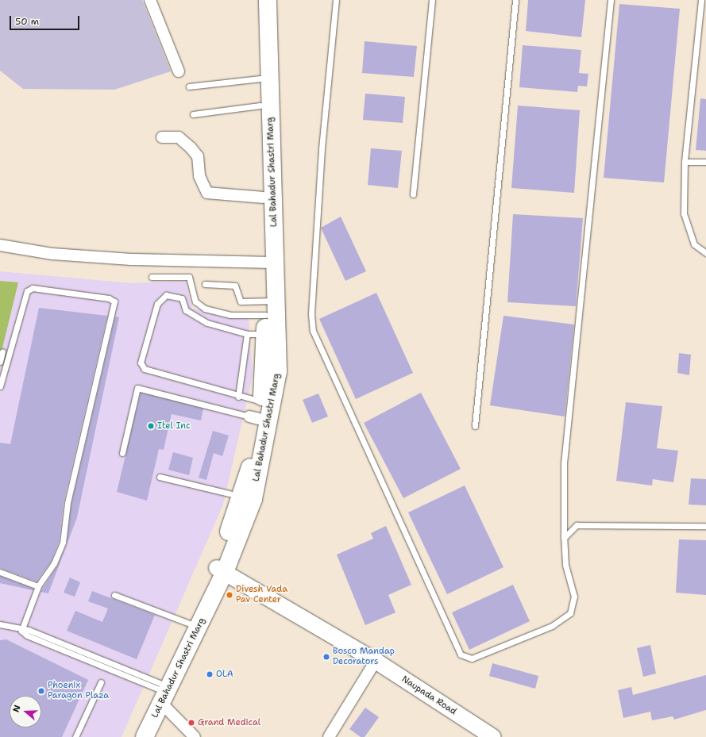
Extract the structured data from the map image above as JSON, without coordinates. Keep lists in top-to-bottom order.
{
  "streets": {
    "main road": ["Lal Bahadur Shastri Marg"],
    "street": ["Naupada Road"]
  },
  "crossings": [
    ["Lal Bahadur Shastri Marg", "Naupada Road"]
  ],
  "places": [
    "Itel Inc",
    "Divesh Vada Pav Center",
    "Bosco Mandap Decorators",
    "OLA",
    "Phoenix Paragon Plaza",
    "Grand Medical"
  ],
  "scale_bar": "50 m",
  "north": "left"
}
